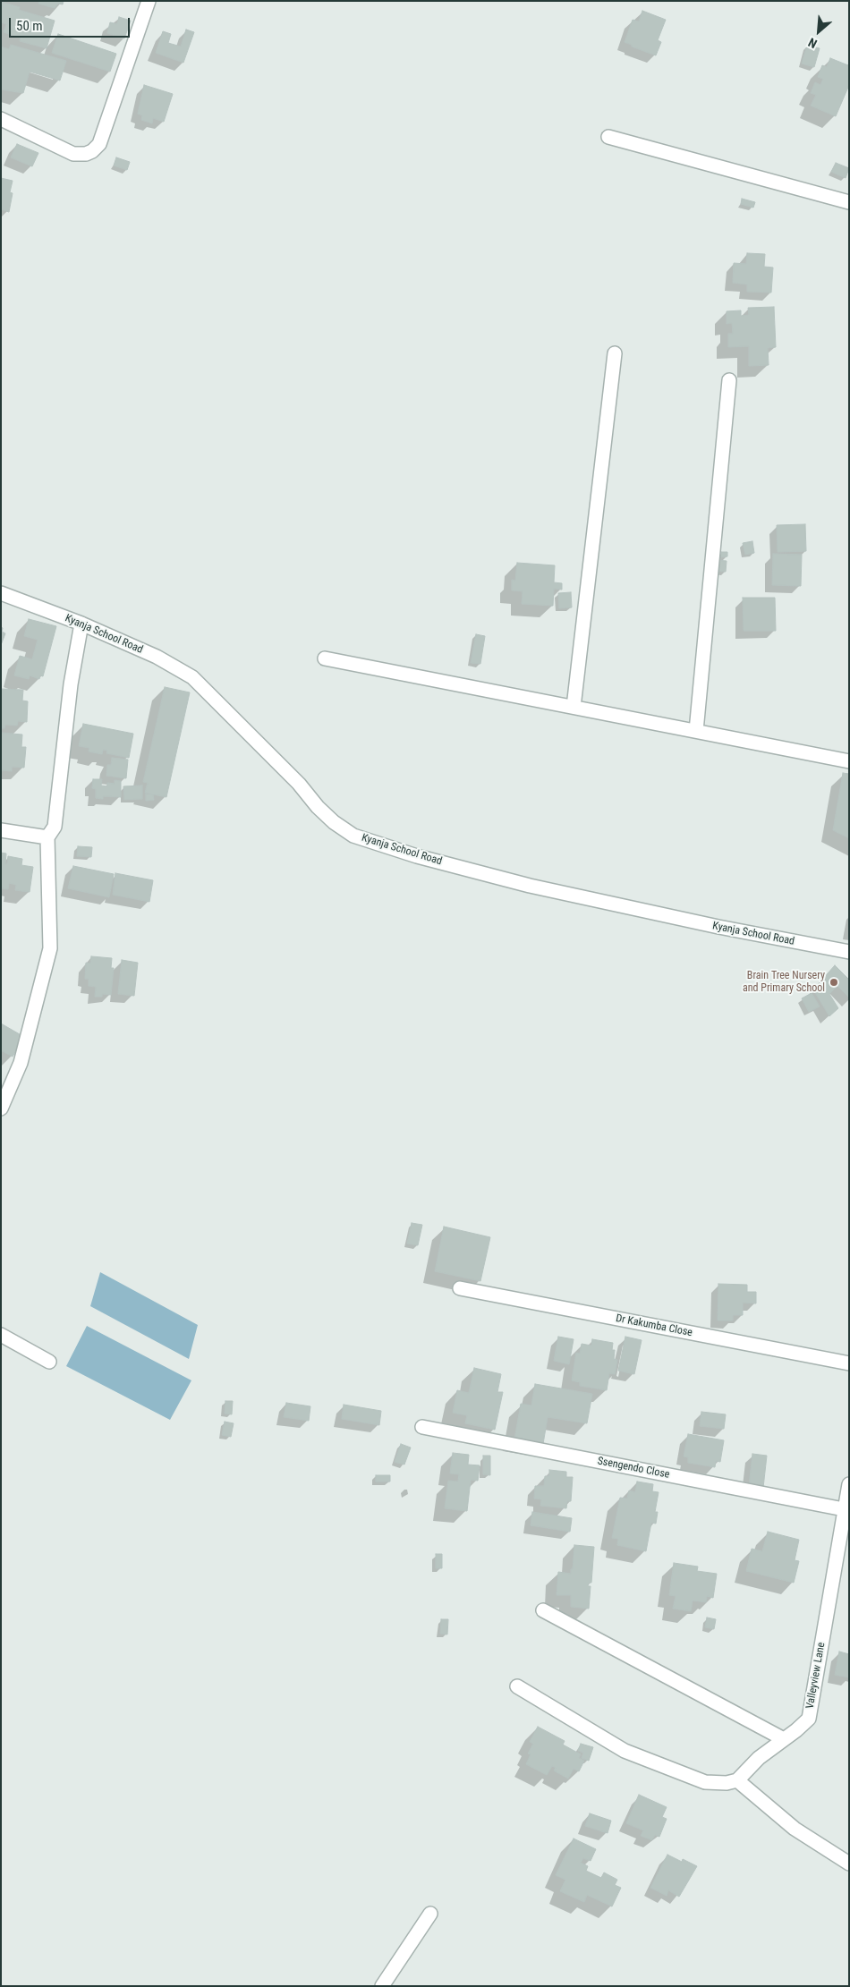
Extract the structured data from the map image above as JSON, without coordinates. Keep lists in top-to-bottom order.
{
  "streets": {
    "street": [
      "Kyanja School Road",
      "Dr Kakumba Close",
      "Ssengendo Close",
      "Valleyview Lane"
    ]
  },
  "crossings": [
    ["Ssengendo Close", "Valleyview Lane"]
  ],
  "places": ["Brain Tree Nursery and Primary School"],
  "scale_bar": "50 m",
  "north": "bottom left"
}
